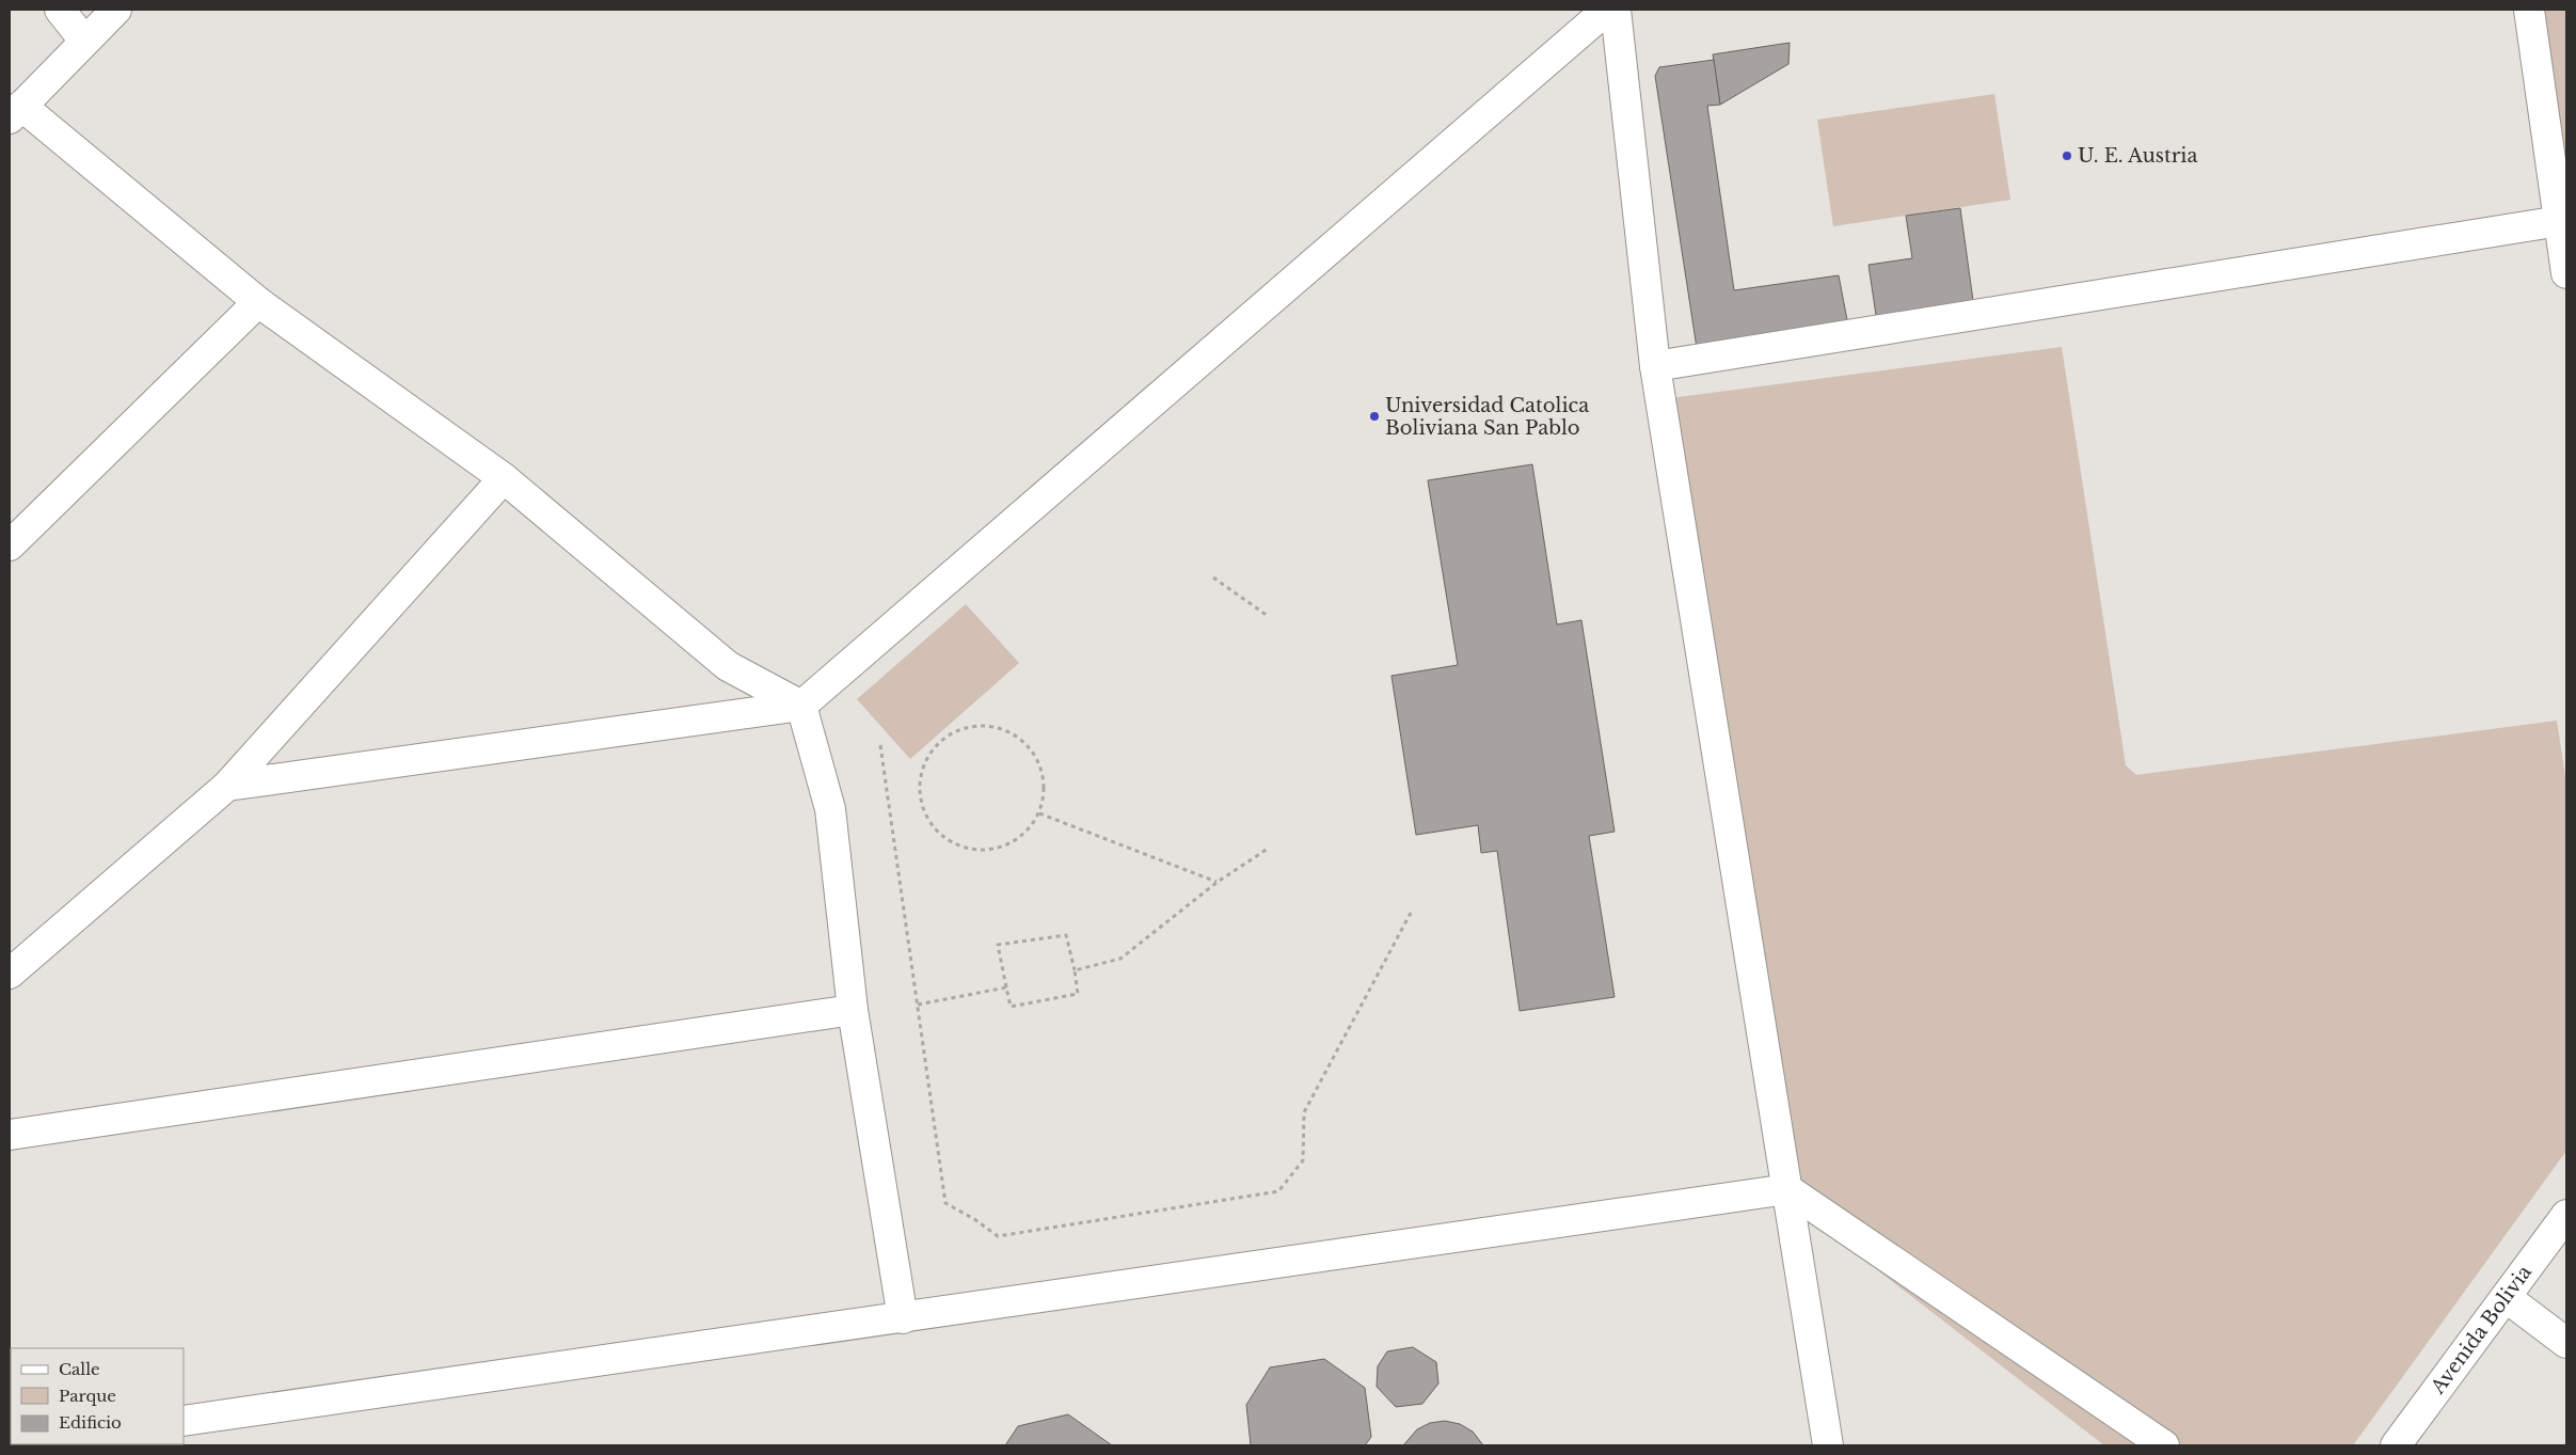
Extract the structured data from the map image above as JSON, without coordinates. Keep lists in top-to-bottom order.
{
  "streets": {
    "street": ["Avenida Bolivia"]
  },
  "places": ["U. E. Austria", "Universidad Catolica Boliviana San Pablo"],
  "legend": ["Calle", "Parque", "Edificio"]
}
